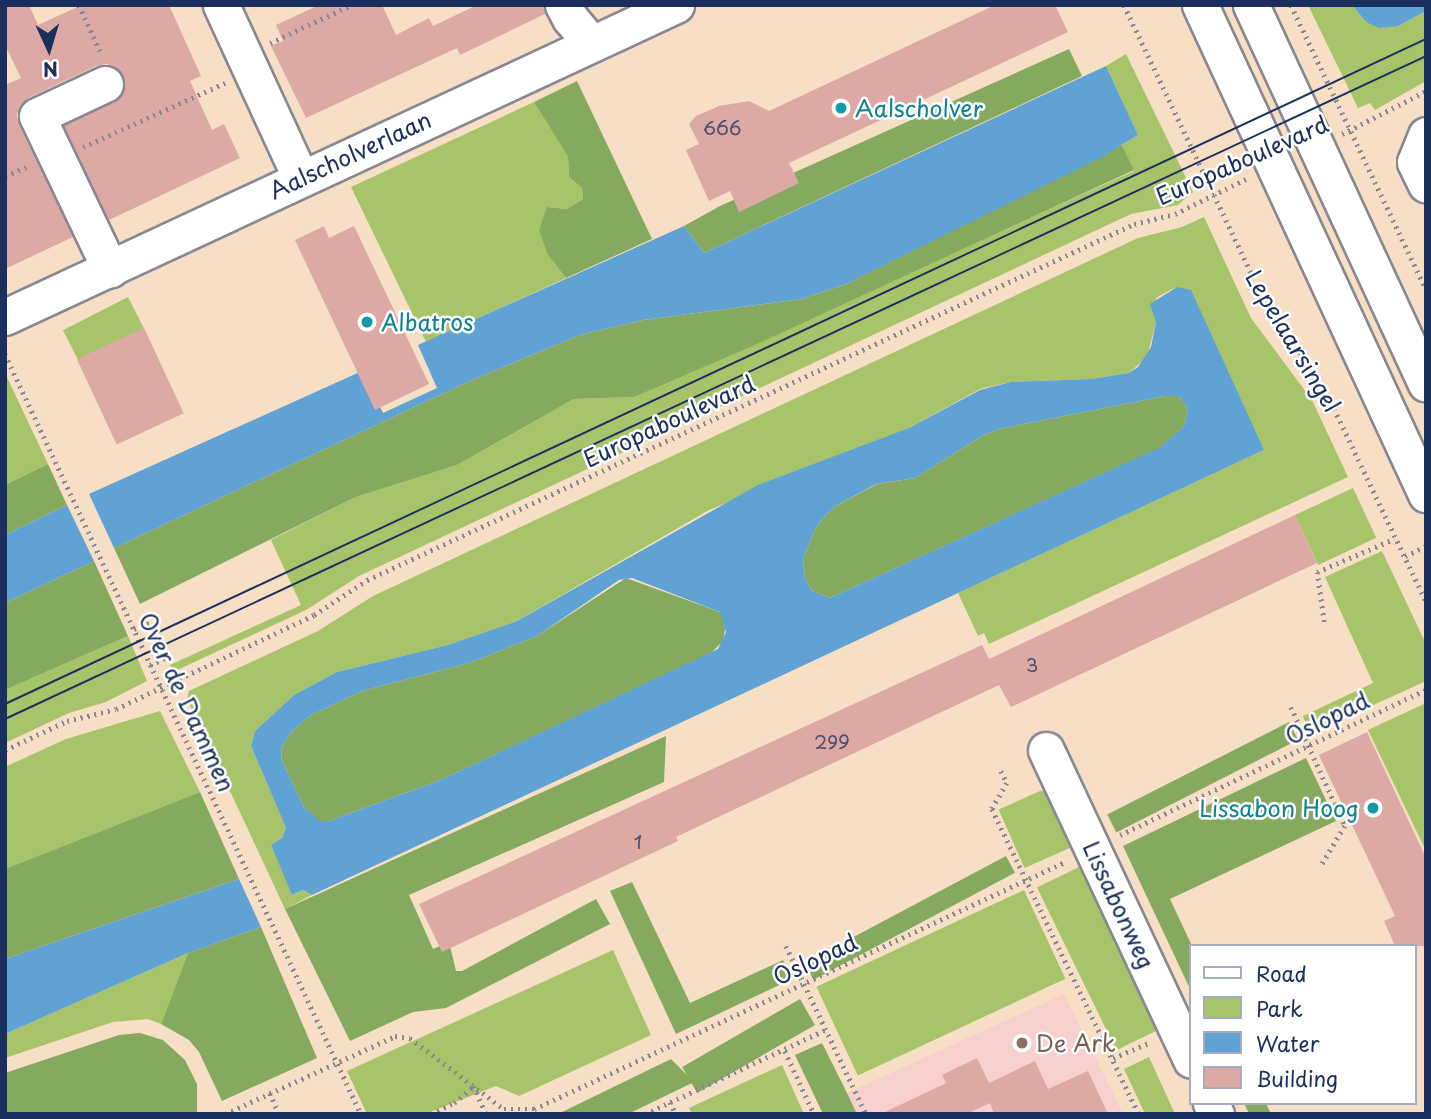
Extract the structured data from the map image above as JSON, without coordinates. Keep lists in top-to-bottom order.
{
  "streets": {
    "street": ["Aalscholverlaan", "Lepelaarsingel", "Lissabonweg"],
    "path": ["Europaboulevard", "Over de Dammen", "Oslopad"]
  },
  "crossings": [
    ["Europaboulevard", "Lepelaarsingel"],
    ["Europaboulevard", "Over de Dammen"],
    ["Over de Dammen", "Oslopad"],
    ["Oslopad", "Lissabonweg"]
  ],
  "places": [
    "Aalscholver",
    "Albatros",
    "Lissabon Hoog",
    "De Ark"
  ],
  "house_numbers": [
    "666",
    "3",
    "299",
    "1"
  ],
  "legend": [
    "Road",
    "Park",
    "Water",
    "Building"
  ],
  "north": "bottom"
}
